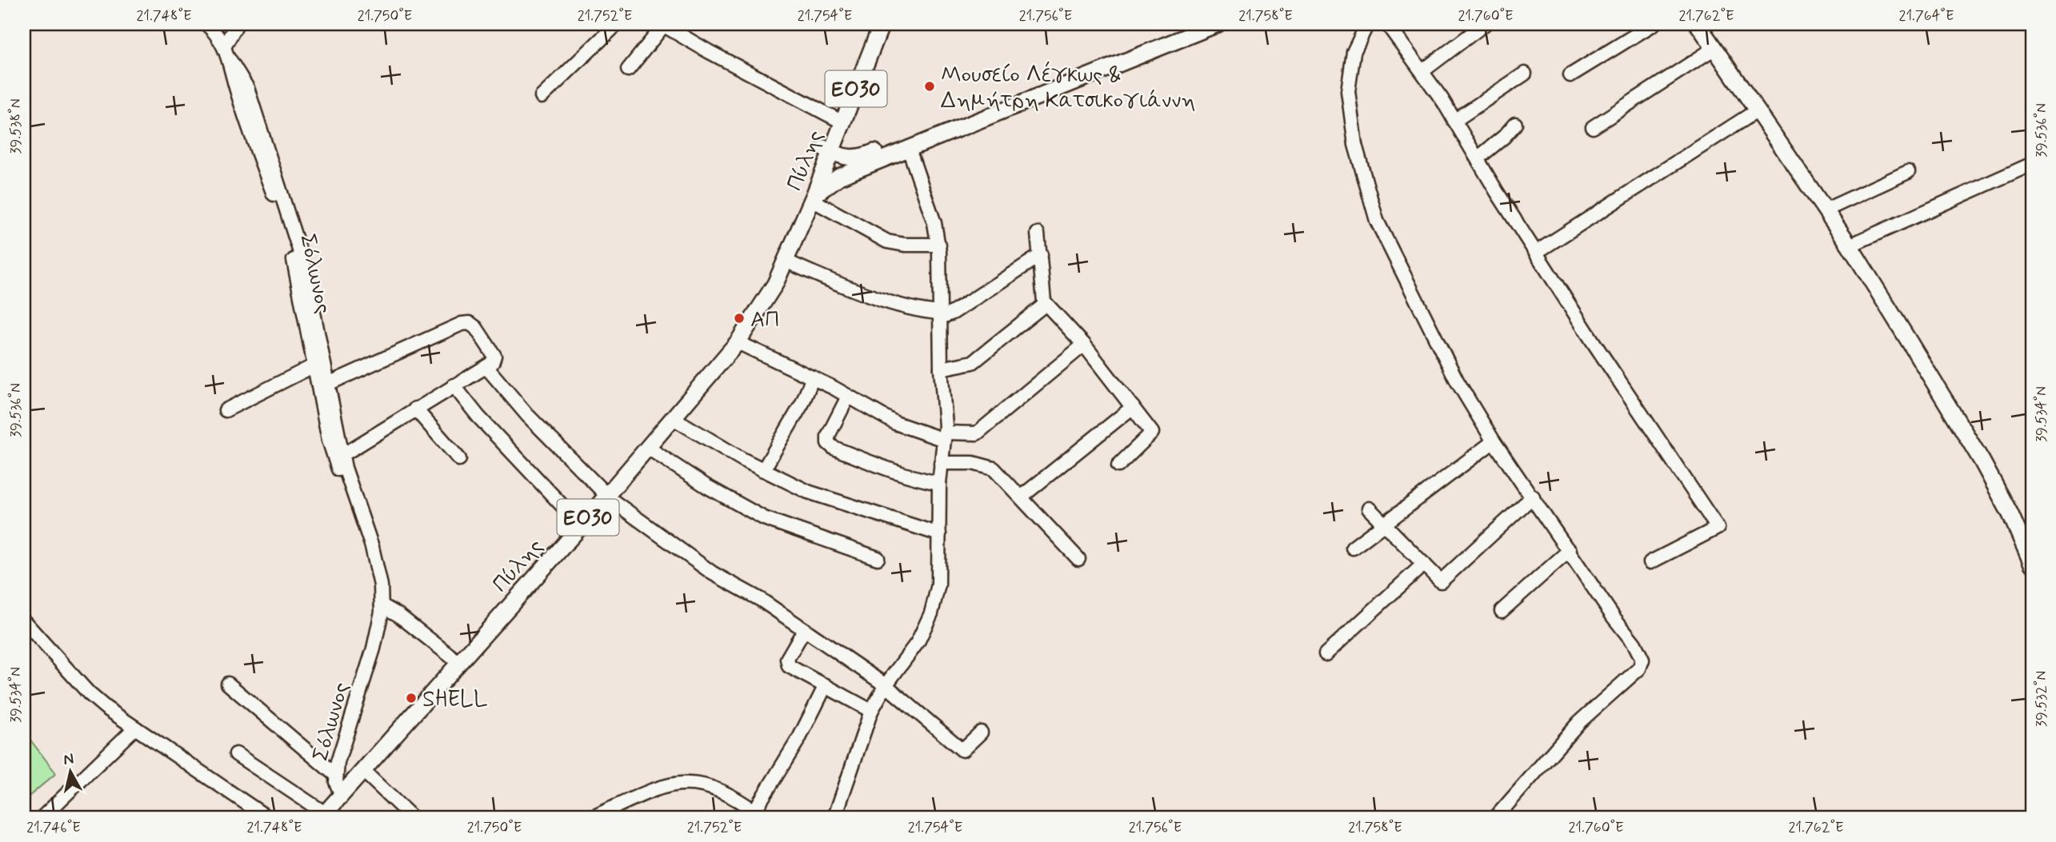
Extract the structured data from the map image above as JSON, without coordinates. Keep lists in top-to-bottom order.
{
  "streets": {
    "main road": ["ΕΟ30", "Πύλης"],
    "street": ["Σόλωνος"]
  },
  "crossings": [
    ["Πύλης", "Σόλωνος"]
  ],
  "places": ["Μουσείο Λέγκως & Δημήτρη Κατσικογιάννη", "ΑΠ", "SHELL"],
  "north": "top",
  "coordinates": [
    "21.748°E",
    "21.750°E",
    "21.752°E",
    "21.754°E",
    "21.756°E",
    "21.758°E",
    "21.760°E",
    "21.762°E",
    "21.764°E",
    "39.538°N",
    "39.536°N",
    "39.534°N",
    "39.532°N",
    "21.746°E"
  ]
}
